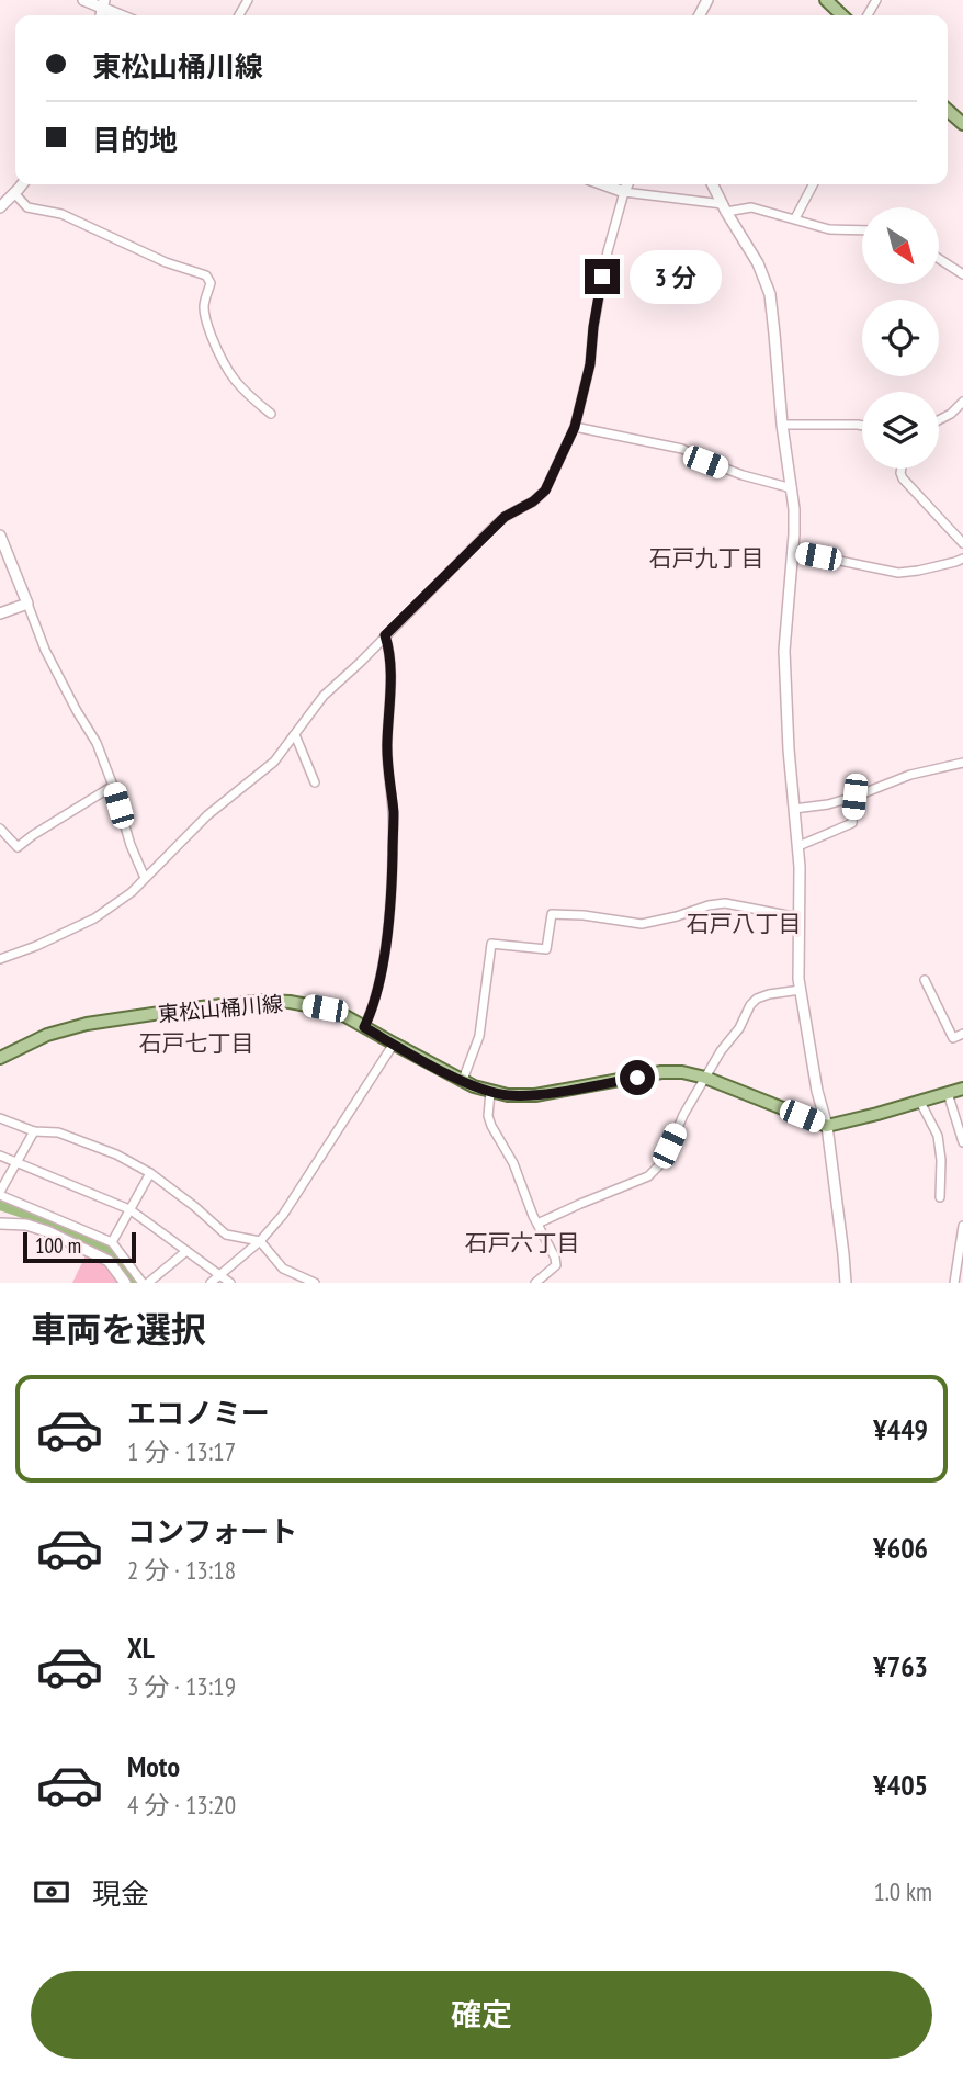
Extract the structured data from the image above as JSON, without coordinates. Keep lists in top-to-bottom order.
{
  "streets": {
    "main road": ["東松山桶川線"]
  },
  "districts": [
    "石戸九丁目",
    "石戸八丁目",
    "石戸七丁目",
    "石戸六丁目"
  ],
  "scale_bar": "100 m",
  "north": "bottom right",
  "page": {
    "banner": ["東松山桶川線", "目的地"],
    "bubble": "3 分",
    "scale": "100 m",
    "heading": "車両を選択",
    "list": [
      {
        "name": "エコノミー",
        "note": "1 分 · 13:17",
        "value": "¥449"
      },
      {
        "name": "コンフォート",
        "note": "2 分 · 13:18",
        "value": "¥606"
      },
      {
        "name": "XL",
        "note": "3 分 · 13:19",
        "value": "¥763"
      },
      {
        "name": "Moto",
        "note": "4 分 · 13:20",
        "value": "¥405"
      }
    ],
    "pay": ["現金", "1.0 km"],
    "buttons": "確定"
  }
}
